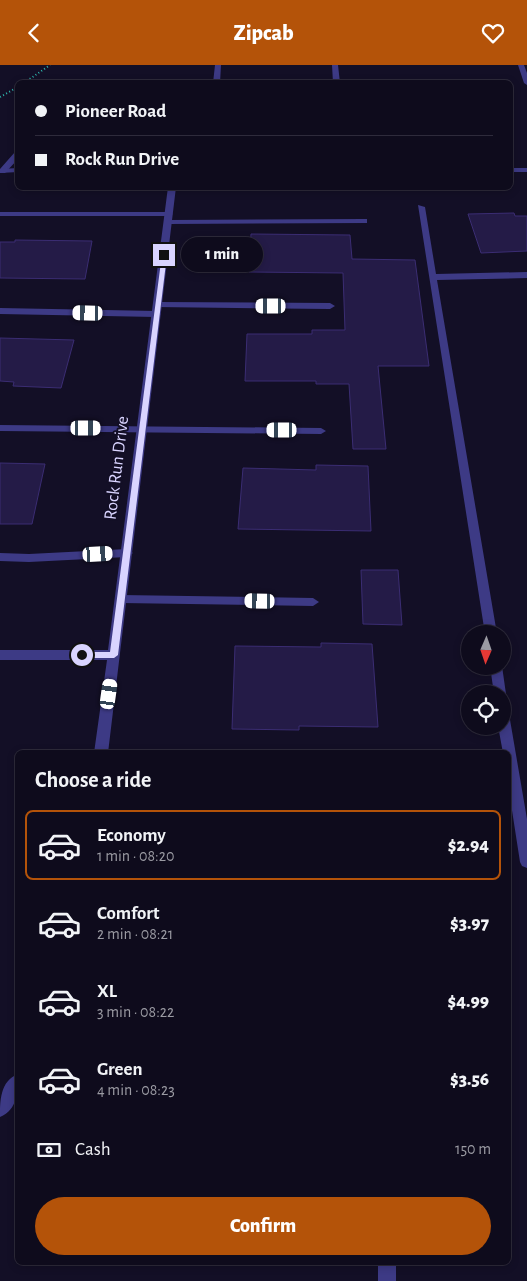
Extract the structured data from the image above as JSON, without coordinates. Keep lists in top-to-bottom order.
{
  "streets": {
    "street": ["Rock Run Drive"]
  },
  "north": "bottom",
  "page": {
    "header": "Zipcab",
    "banner": ["Pioneer Road", "Rock Run Drive"],
    "bubble": "1 min",
    "heading": "Choose a ride",
    "list": [
      {
        "name": "Economy",
        "note": "1 min · 08:20",
        "value": "$2.94"
      },
      {
        "name": "Comfort",
        "note": "2 min · 08:21",
        "value": "$3.97"
      },
      {
        "name": "XL",
        "note": "3 min · 08:22",
        "value": "$4.99"
      },
      {
        "name": "Green",
        "note": "4 min · 08:23",
        "value": "$3.56"
      }
    ],
    "pay": ["Cash", "150 m"],
    "buttons": "Confirm"
  }
}
